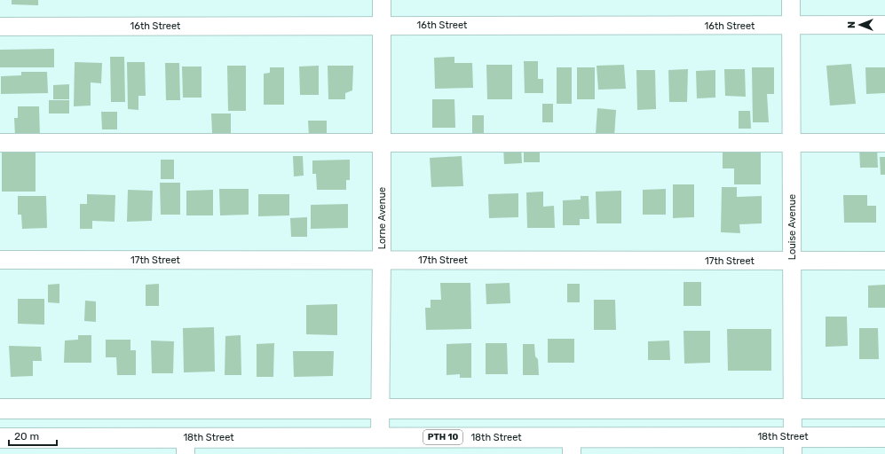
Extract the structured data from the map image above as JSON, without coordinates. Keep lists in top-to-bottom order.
{
  "streets": {
    "main road": ["18th Street", "PTH 10"],
    "street": [
      "16th Street",
      "Lorne Avenue",
      "Louise Avenue",
      "17th Street"
    ]
  },
  "crossings": [
    ["16th Street", "Lorne Avenue"],
    ["16th Street", "Louise Avenue"],
    ["Lorne Avenue", "17th Street"],
    ["Lorne Avenue", "18th Street"],
    ["Louise Avenue", "17th Street"],
    ["Louise Avenue", "18th Street"]
  ],
  "scale_bar": "20 m",
  "north": "left"
}
